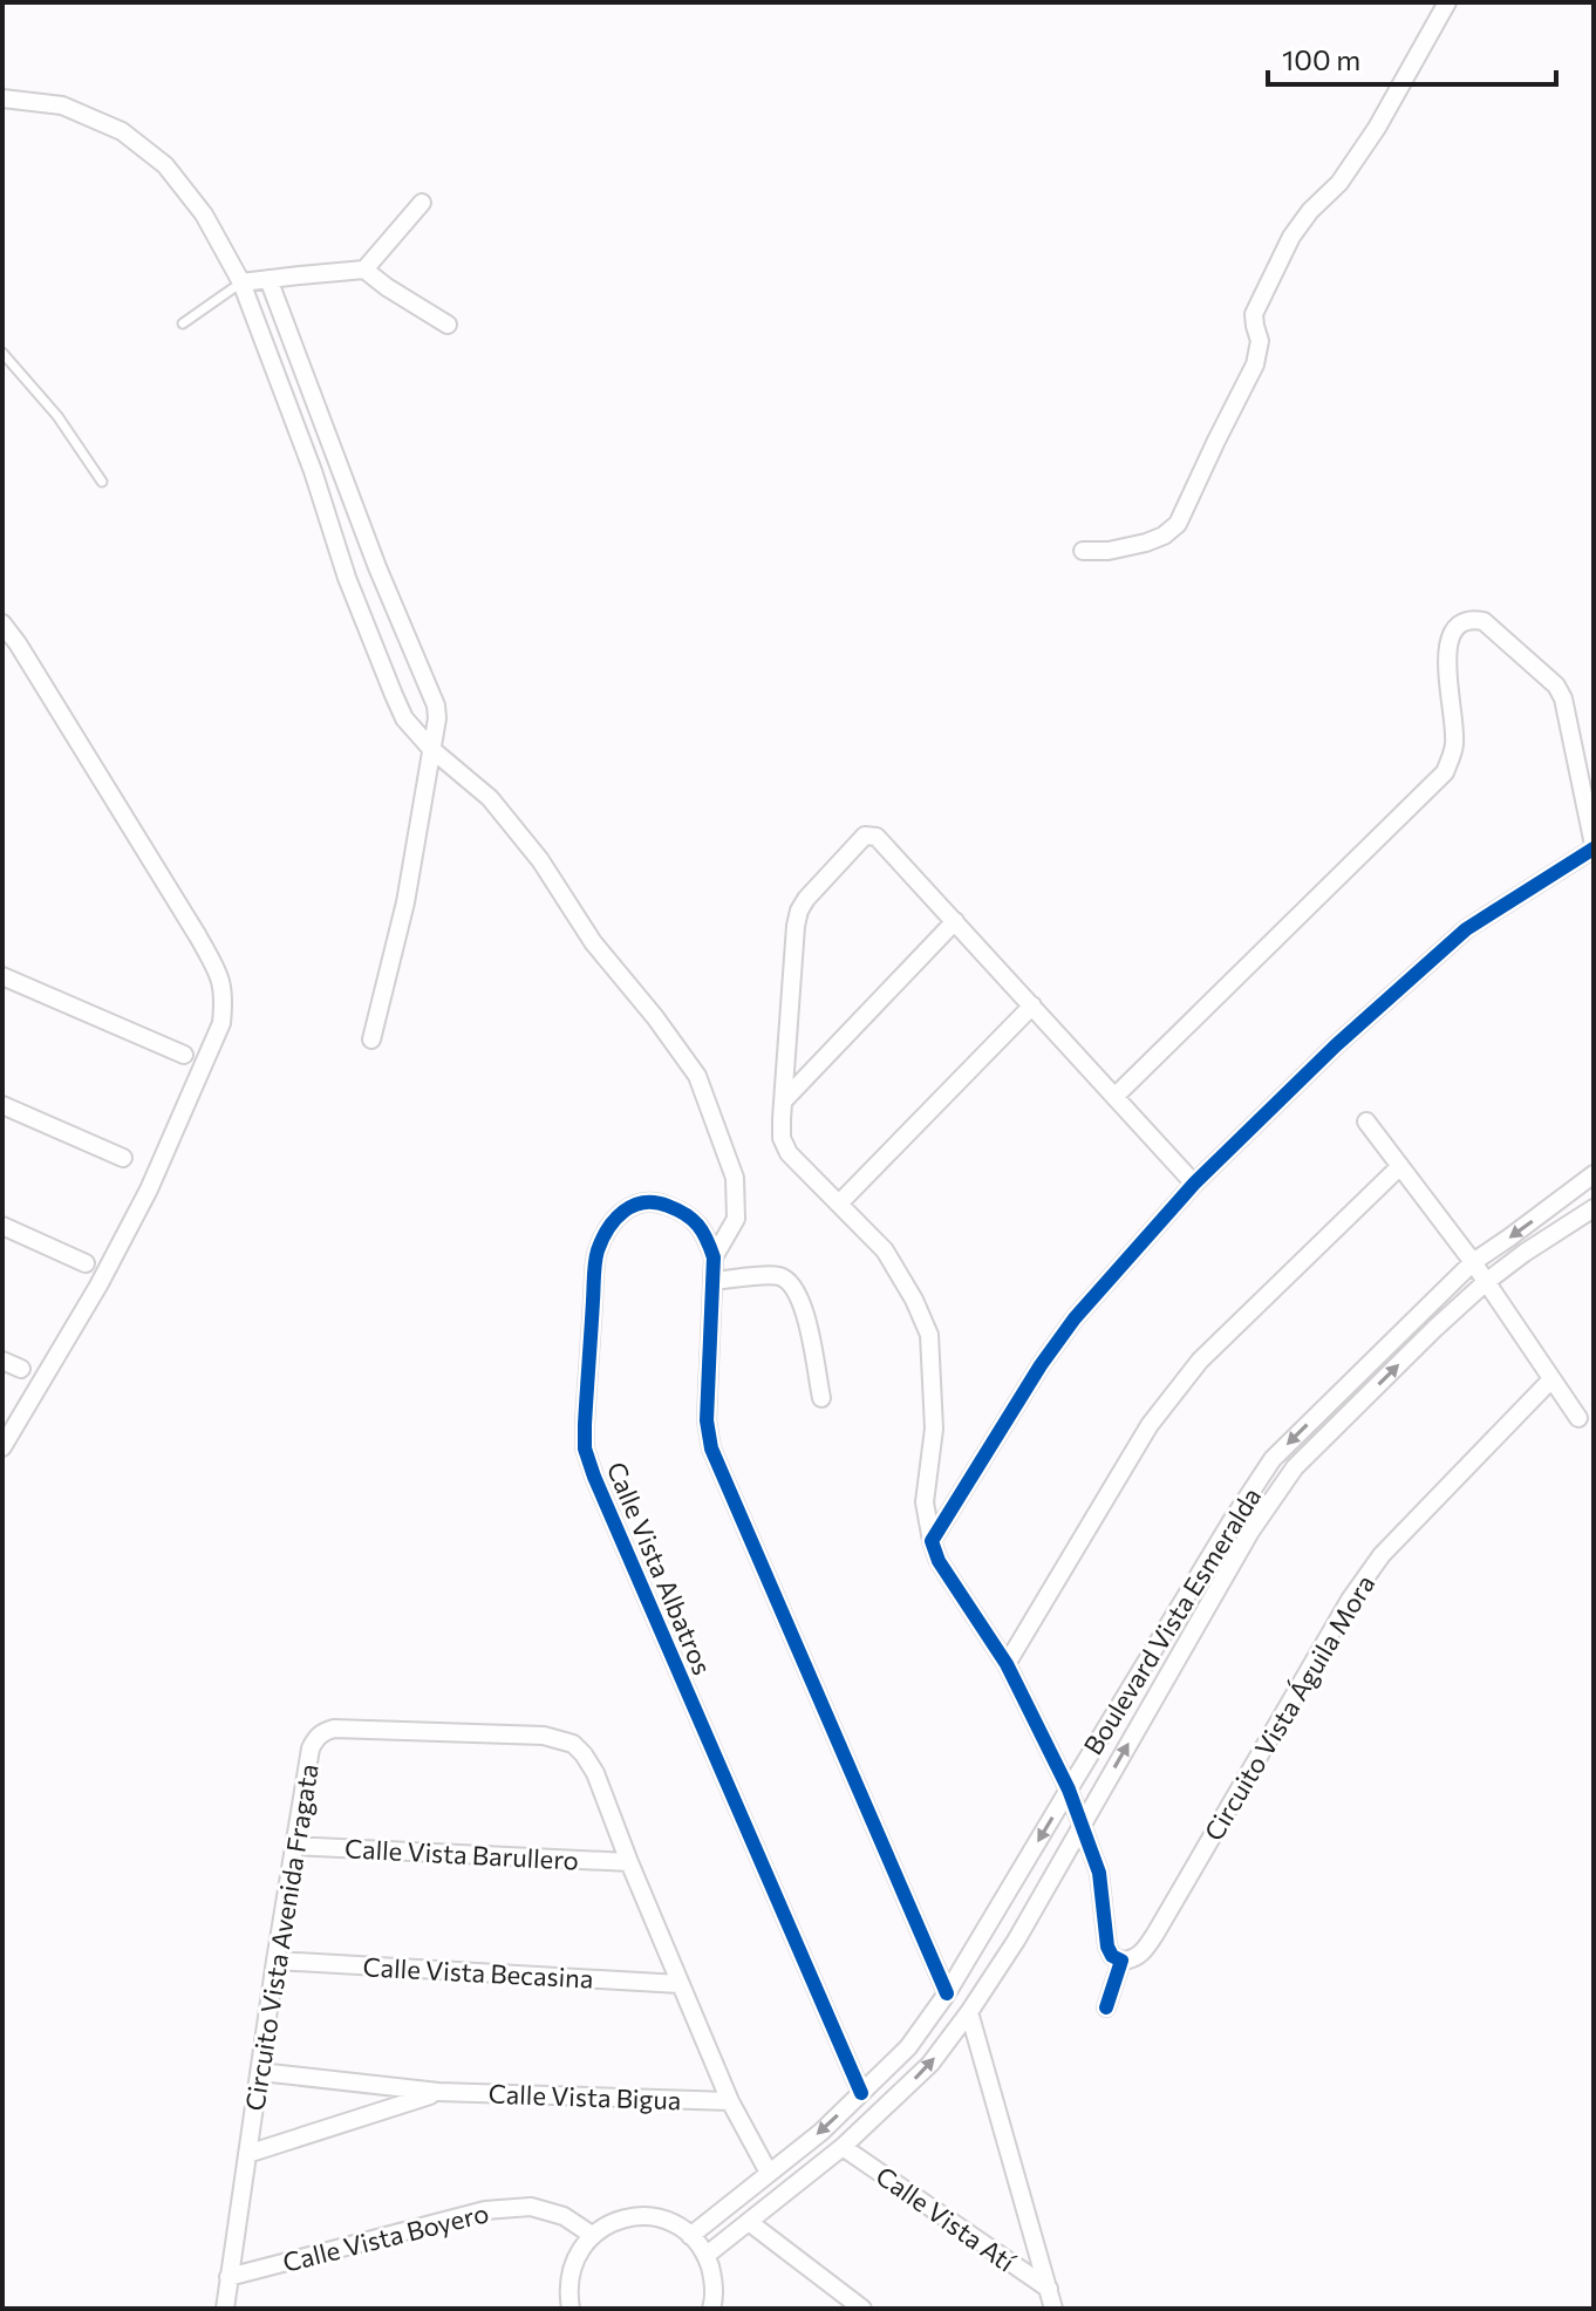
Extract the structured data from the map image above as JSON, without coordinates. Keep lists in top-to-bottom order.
{
  "streets": {
    "street": [
      "Calle Vista Albatros",
      "Boulevard Vista Esmeralda",
      "Circuito Vista Águila Mora",
      "Calle Vista Barullero",
      "Circuito Vista Avenida Fragata",
      "Calle Vista Becasina",
      "Calle Vista Bigua",
      "Calle Vista Atí",
      "Calle Vista Boyero"
    ]
  },
  "crossings": [
    ["Calle Vista Albatros", "Boulevard Vista Esmeralda"],
    ["Boulevard Vista Esmeralda", "Circuito Vista Avenida Fragata"],
    ["Boulevard Vista Esmeralda", "Calle Vista Atí"],
    ["Calle Vista Barullero", "Circuito Vista Avenida Fragata"],
    ["Circuito Vista Avenida Fragata", "Calle Vista Becasina"],
    ["Circuito Vista Avenida Fragata", "Calle Vista Bigua"],
    ["Circuito Vista Avenida Fragata", "Calle Vista Boyero"]
  ],
  "scale_bar": "100 m"
}
